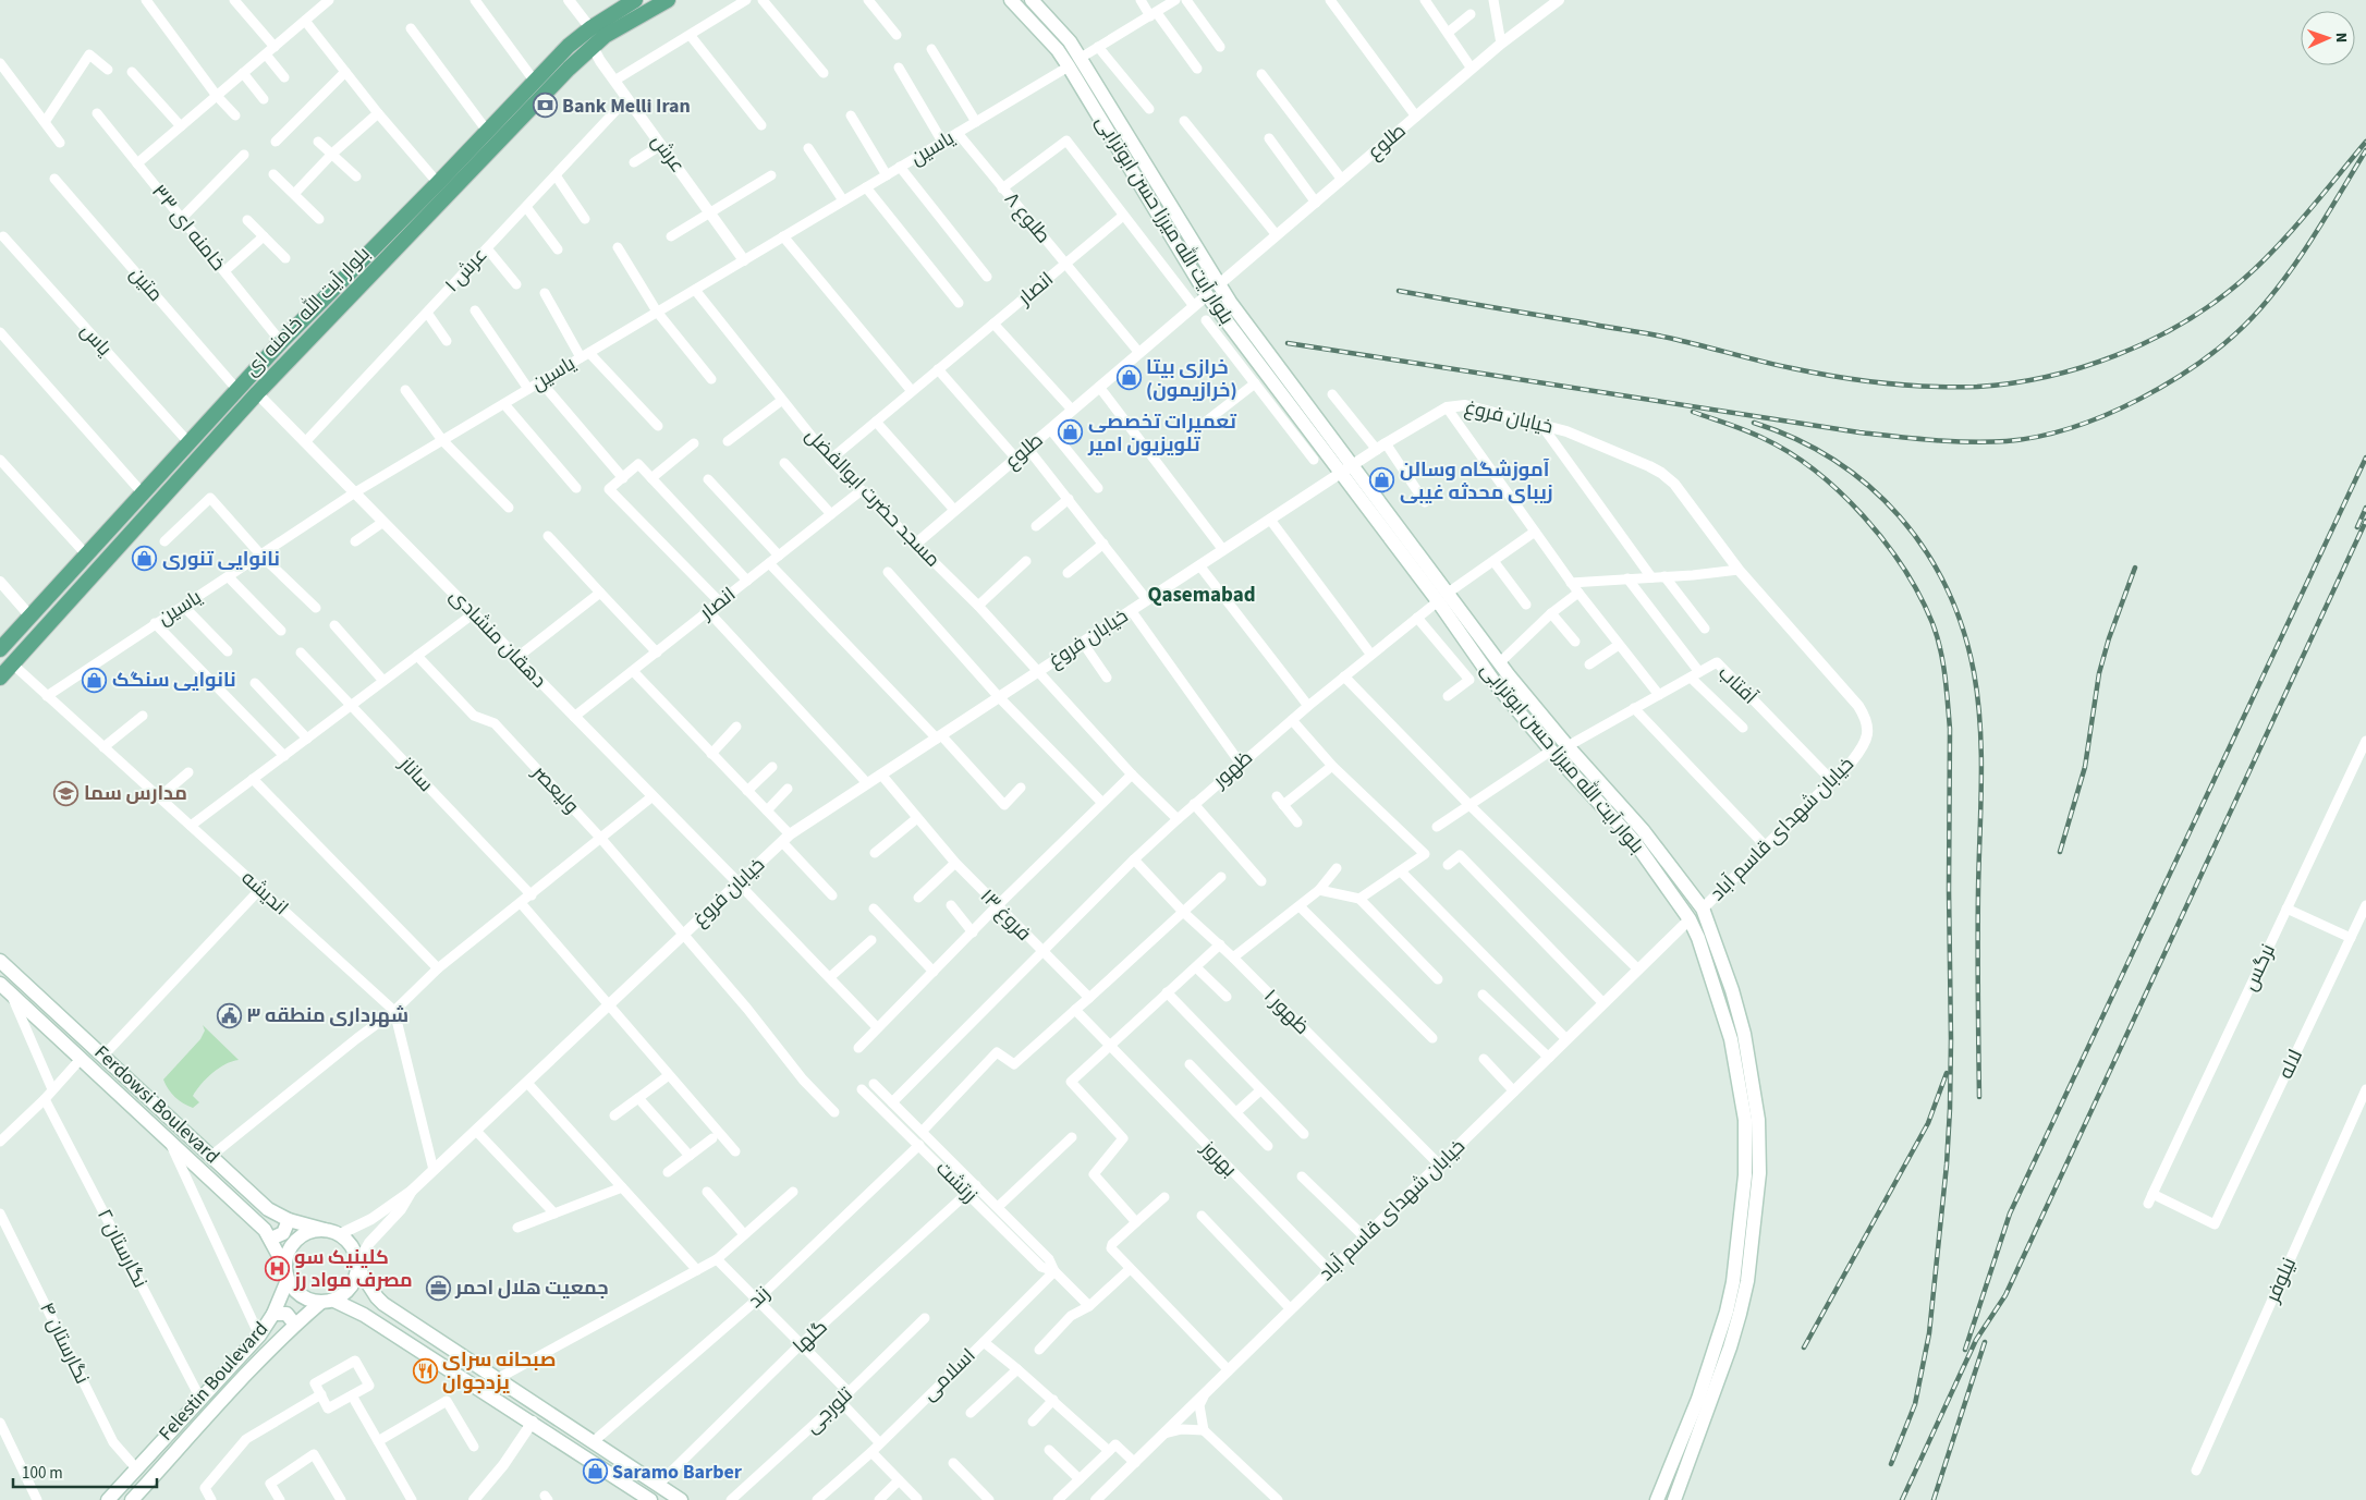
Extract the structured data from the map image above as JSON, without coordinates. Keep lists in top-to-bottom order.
{
  "streets": {
    "main road": [
      "بلوار آیت الله میرزا حسن ابوترابی",
      "بلوار آیت الله خامنه ای",
      "Ferdowsi Boulevard",
      "Felestin Boulevard"
    ],
    "street": [
      "طلوع",
      "یاسین",
      "عرش",
      "طلوع ۸",
      "خامنه ای ۳۳",
      "عرش ۱",
      "متین",
      "انصار",
      "یاس",
      "خیابان فروغ",
      "مسجد حضرت ابوالفضل",
      "دهقان منشادی",
      "آفتاب",
      "ظهور",
      "ساناز",
      "ولیعصر",
      "خیابان شهدای قاسم آباد",
      "اندیشه",
      "فروغ ۱۳",
      "نرگس",
      "ظهور ۱",
      "لاله",
      "بهروز",
      "زرتشت",
      "نگارستان ۲",
      "نیلوفر",
      "زند",
      "گلها",
      "نگارستان ۴",
      "اسلامی",
      "تلورجی"
    ]
  },
  "crossings": [
    ["طلوع", "طلوع ۸"],
    ["طلوع", "بلوار آیت الله میرزا حسن ابوترابی"],
    ["طلوع", "مسجد حضرت ابوالفضل"],
    ["یاسین", "عرش"],
    ["یاسین", "طلوع ۸"],
    ["یاسین", "بلوار آیت الله میرزا حسن ابوترابی"],
    ["یاسین", "مسجد حضرت ابوالفضل"],
    ["یاسین", "دهقان منشادی"],
    ["یاسین", "اندیشه"],
    ["عرش", "عرش ۱"],
    ["عرش", "بلوار آیت الله خامنه ای"],
    ["طلوع ۸", "انصار"],
    ["بلوار آیت الله میرزا حسن ابوترابی", "خیابان فروغ"],
    ["بلوار آیت الله میرزا حسن ابوترابی", "آفتاب"],
    ["بلوار آیت الله میرزا حسن ابوترابی", "ظهور"],
    ["بلوار آیت الله میرزا حسن ابوترابی", "خیابان شهدای قاسم آباد"],
    ["خامنه ای ۳۳", "بلوار آیت الله خامنه ای"],
    ["عرش ۱", "دهقان منشادی"],
    ["متین", "بلوار آیت الله خامنه ای"],
    ["انصار", "مسجد حضرت ابوالفضل"],
    ["انصار", "دهقان منشادی"],
    ["بلوار آیت الله خامنه ای", "یاس"],
    ["بلوار آیت الله خامنه ای", "دهقان منشادی"],
    ["بلوار آیت الله خامنه ای", "اندیشه"],
    ["خیابان فروغ", "مسجد حضرت ابوالفضل"],
    ["خیابان فروغ", "دهقان منشادی"],
    ["خیابان فروغ", "ولیعصر"],
    ["خیابان فروغ", "خیابان شهدای قاسم آباد"],
    ["خیابان فروغ", "فروغ ۱۳"],
    ["خیابان فروغ", "Ferdowsi Boulevard"],
    ["خیابان فروغ", "Felestin Boulevard"],
    ["مسجد حضرت ابوالفضل", "ظهور"],
    ["آفتاب", "خیابان شهدای قاسم آباد"],
    ["ظهور", "فروغ ۱۳"],
    ["ظهور", "ظهور ۱"],
    ["ظهور", "زرتشت"],
    ["خیابان شهدای قاسم آباد", "ظهور ۱"],
    ["خیابان شهدای قاسم آباد", "بهروز"],
    ["خیابان شهدای قاسم آباد", "اسلامی"],
    ["نرگس", "لاله"],
    ["Ferdowsi Boulevard", "Felestin Boulevard"],
    ["زرتشت", "زند"],
    ["زرتشت", "گلها"],
    ["نگارستان ۲", "Felestin Boulevard"],
    ["نگارستان ۴", "Felestin Boulevard"]
  ],
  "districts": ["Qasemabad"],
  "places": {
    "bank": ["Bank Melli Iran"],
    "shop": [
      "خرازی بیتا (خرازیمون)",
      "تعمیرات تخصصی تلویزیون امیر",
      "آموزشگاه وسالن زیبای محدثه غیبی",
      "نانوایی تنوری",
      "نانوایی سنگک",
      "Saramo Barber"
    ],
    "school or university": ["مدارس سما"],
    "public building": ["شهرداری منطقه ۳"],
    "hospital": ["کلینیک سو مصرف مواد رز"],
    "office": ["جمعیت هلال احمر"],
    "restaurant": ["صبحانه سرای یزدجوان"]
  },
  "scale_bar": "100 m",
  "north": "right"
}
